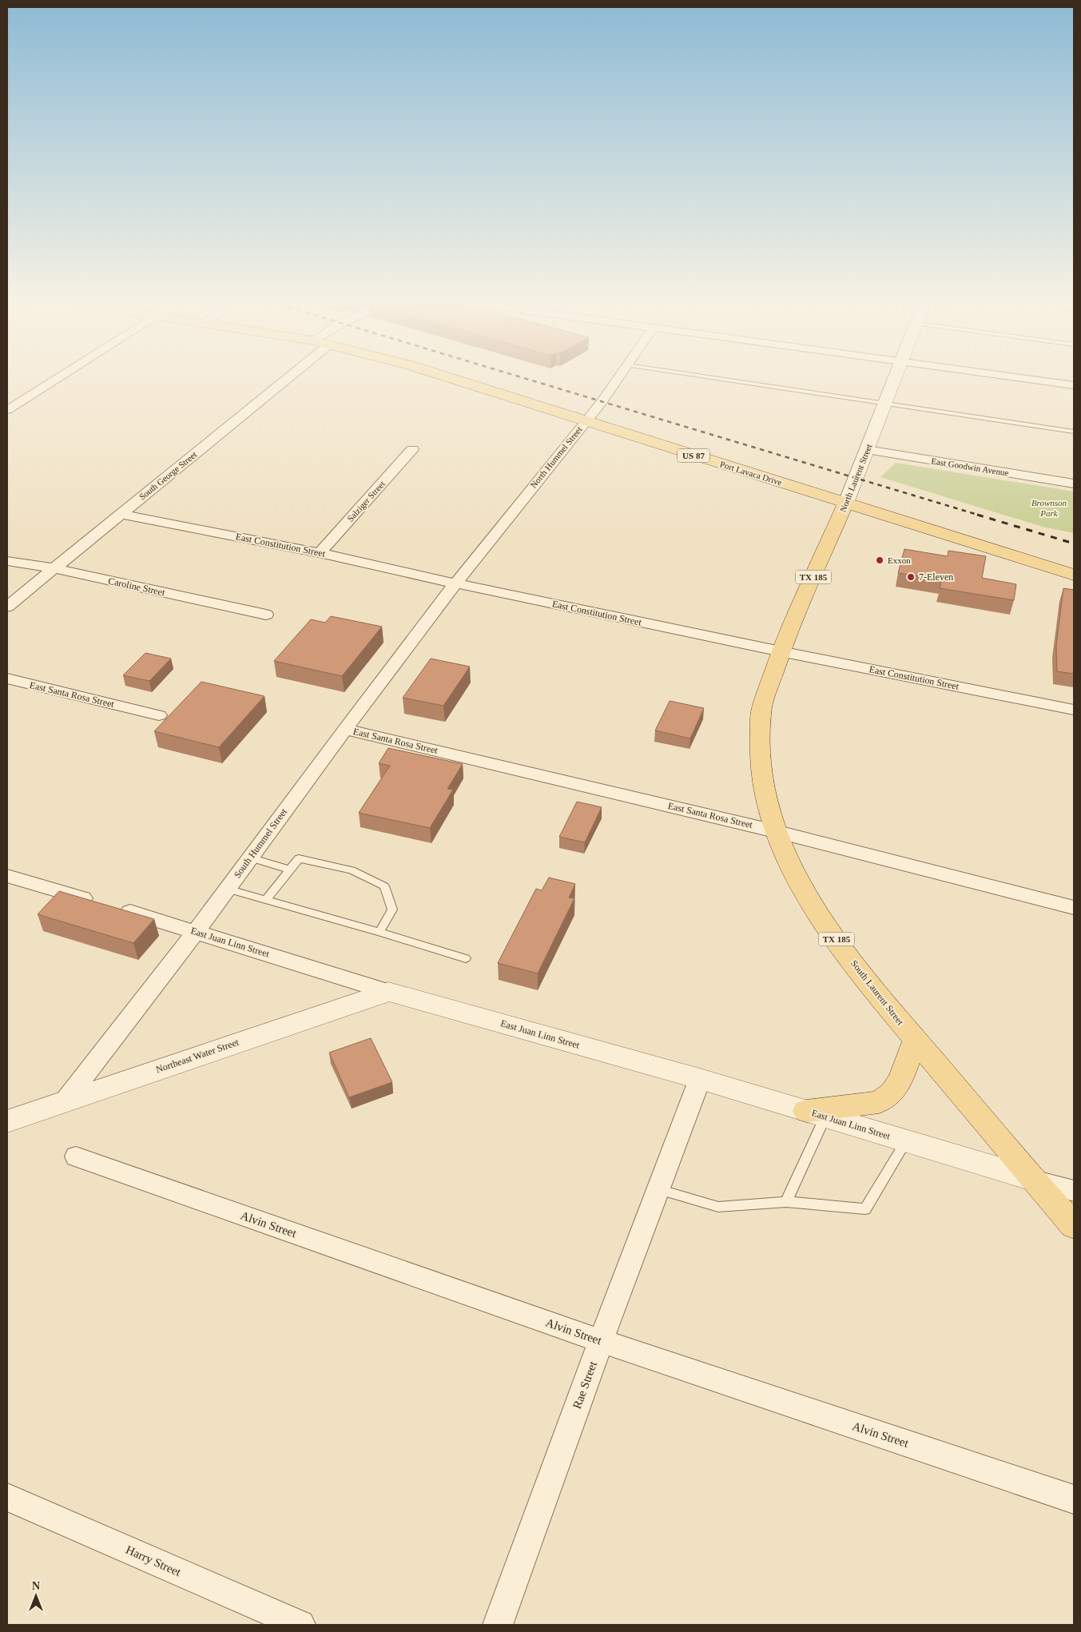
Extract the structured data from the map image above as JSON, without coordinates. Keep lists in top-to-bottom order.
{
  "streets": {
    "main road": [
      "US 87",
      "Port Lavaca Drive",
      "North Laurent Street",
      "TX 185",
      "South Laurent Street"
    ],
    "street": [
      "North Hummel Street",
      "East Goodwin Avenue",
      "South George Street",
      "Salziger Street",
      "East Constitution Street",
      "Caroline Street",
      "East Santa Rosa Street",
      "South Hummel Street",
      "East Juan Linn Street",
      "Northeast Water Street",
      "Alvin Street",
      "Rae Street",
      "Harry Street"
    ]
  },
  "crossings": [
    ["North Hummel Street", "Port Lavaca Drive"],
    ["North Hummel Street", "East Constitution Street"],
    ["North Hummel Street", "South Hummel Street"],
    ["East Goodwin Avenue", "North Laurent Street"],
    ["Port Lavaca Drive", "North Laurent Street"],
    ["South George Street", "East Constitution Street"],
    ["South George Street", "Caroline Street"],
    ["North Laurent Street", "East Constitution Street"],
    ["North Laurent Street", "South Laurent Street"],
    ["Salziger Street", "East Constitution Street"],
    ["East Constitution Street", "South Hummel Street"],
    ["East Constitution Street", "South Laurent Street"],
    ["East Santa Rosa Street", "South Hummel Street"],
    ["East Santa Rosa Street", "South Laurent Street"],
    ["South Hummel Street", "East Juan Linn Street"],
    ["South Hummel Street", "Northeast Water Street"],
    ["East Juan Linn Street", "South Laurent Street"],
    ["East Juan Linn Street", "Northeast Water Street"],
    ["East Juan Linn Street", "Rae Street"],
    ["Alvin Street", "Rae Street"]
  ],
  "parks": ["Brownson Park"],
  "places": ["Exxon", "7-Eleven"],
  "north": "top"
}
